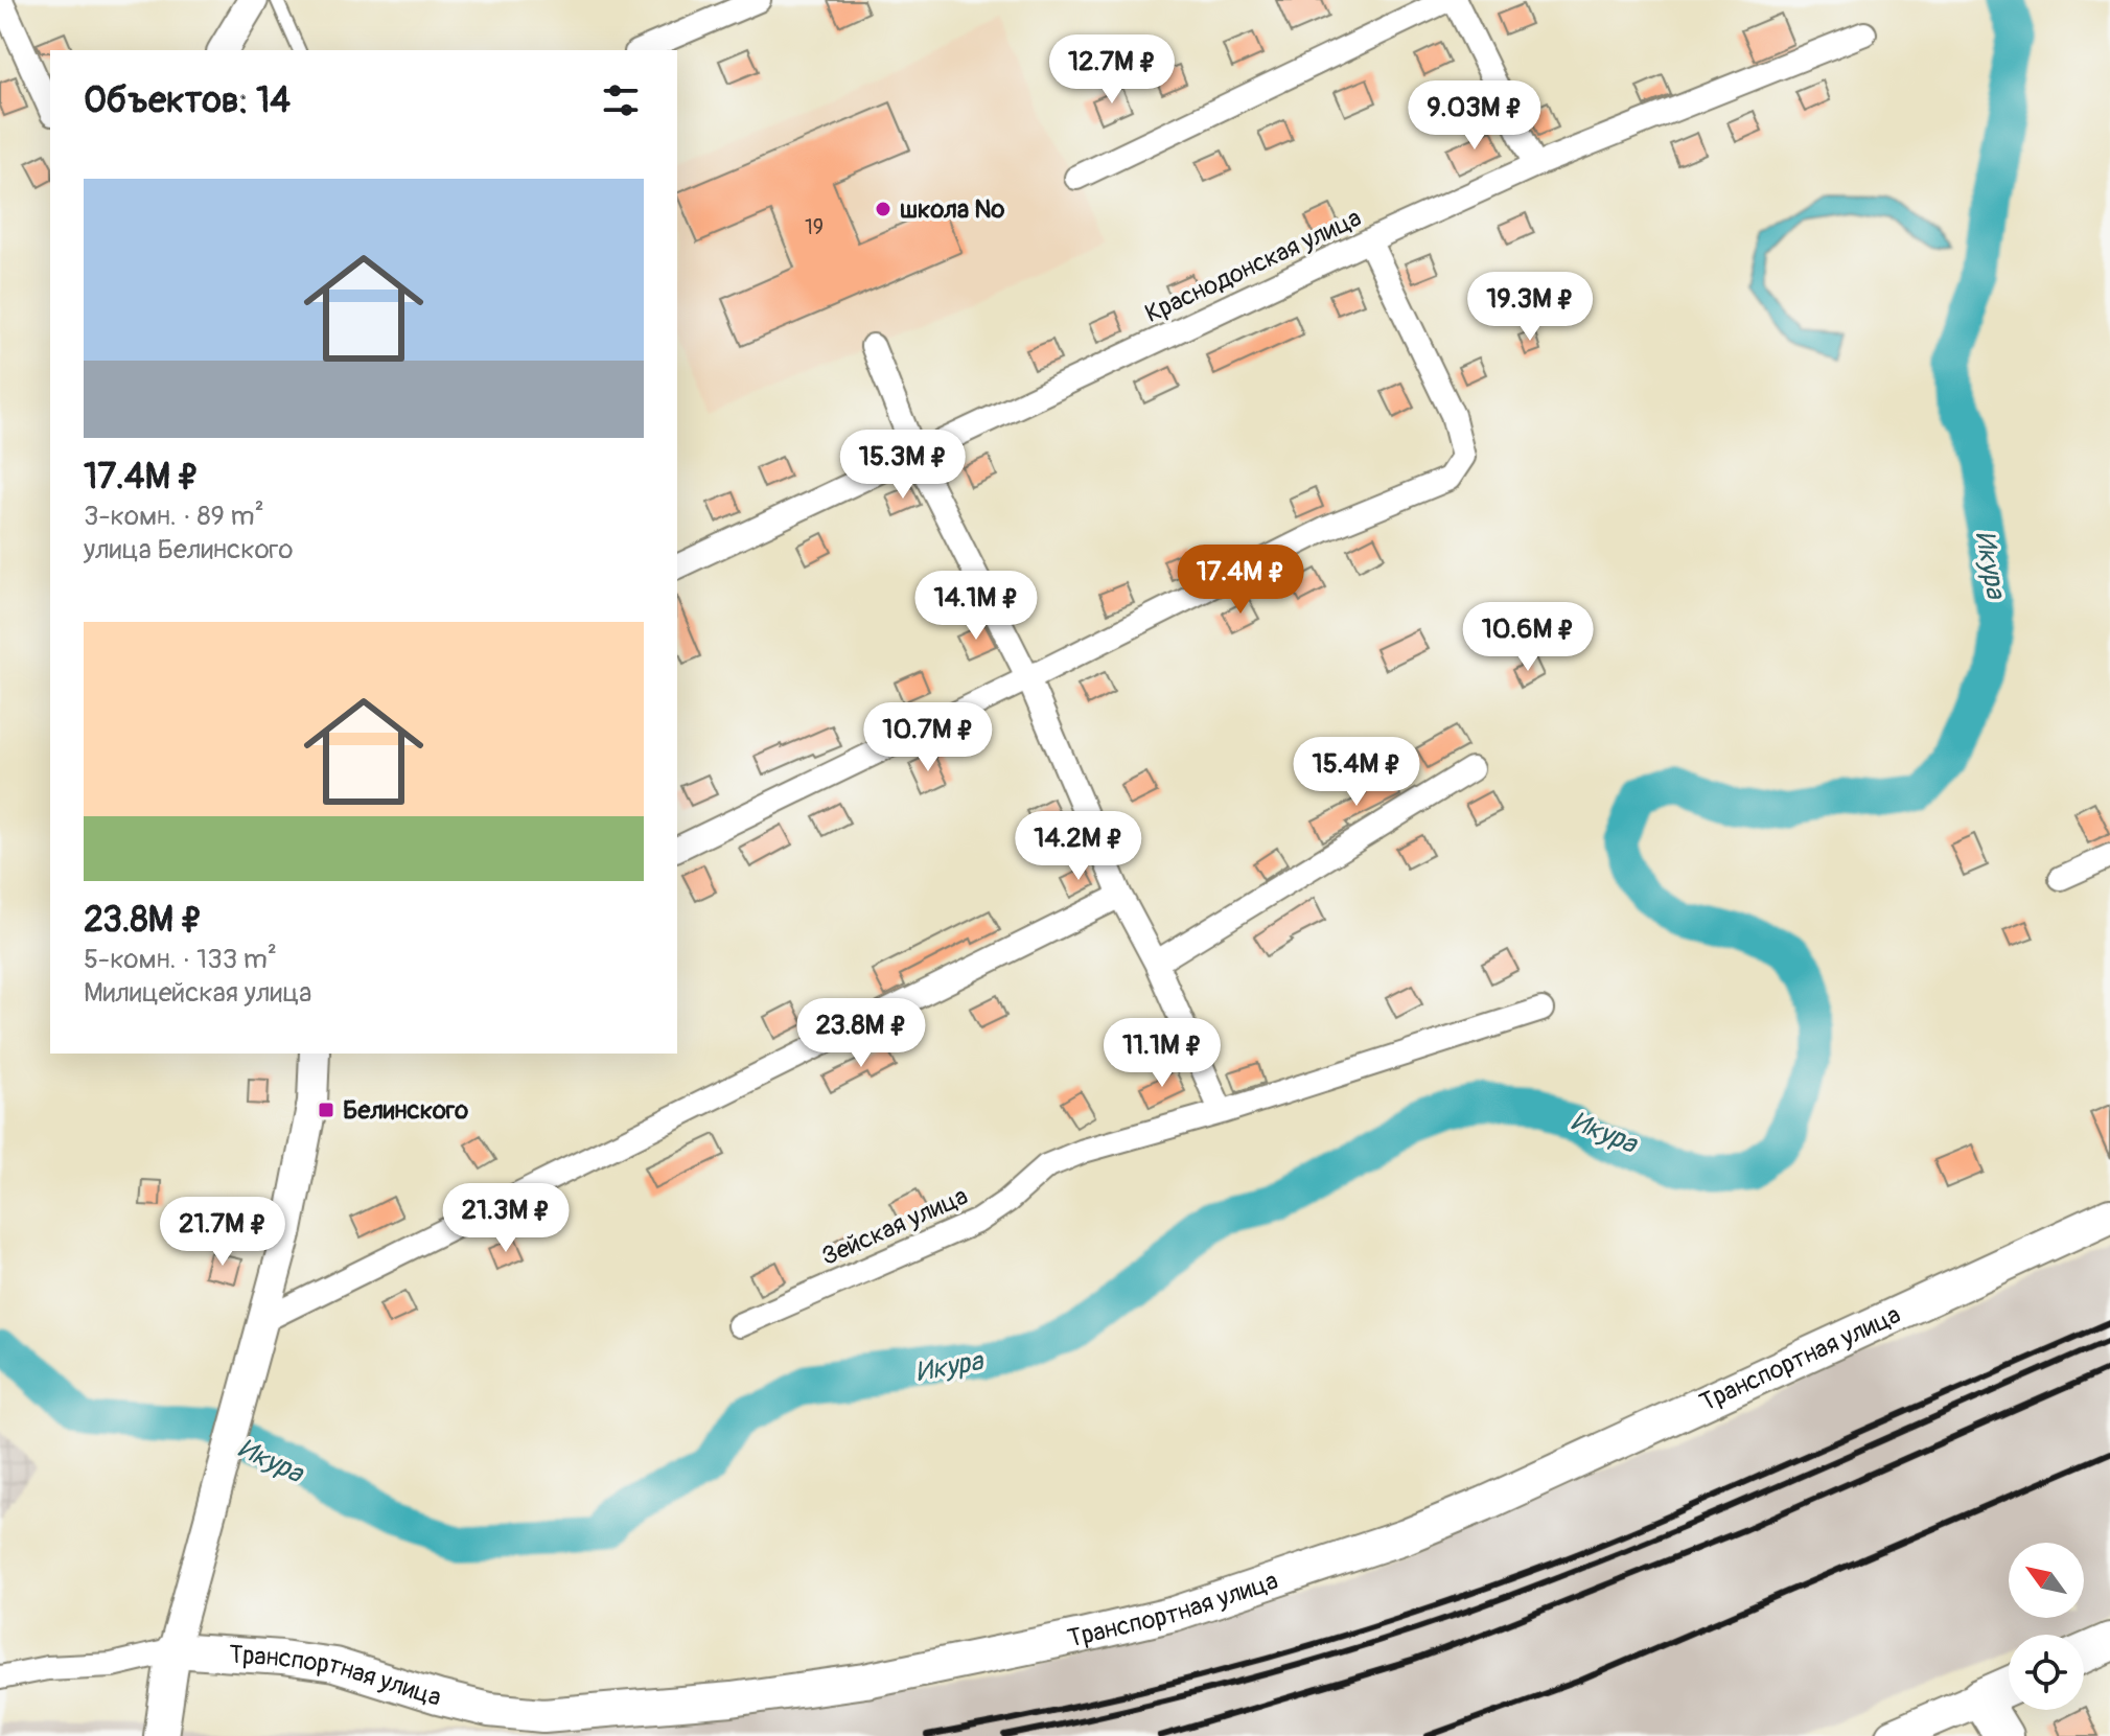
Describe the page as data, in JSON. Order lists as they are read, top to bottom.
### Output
{
  "streets": {
    "main road": ["Транспортная улица"],
    "street": ["Краснодонская улица", "Зейская улица"]
  },
  "water": ["Икура"],
  "places": {
    "other": ["школа №"],
    "transit": ["Белинского"]
  },
  "house_numbers": ["19"],
  "north": "top left",
  "page": {
    "price": [
      "12.7M ₽",
      "9.03M ₽",
      "19.3M ₽",
      "15.3M ₽",
      "17.4M ₽",
      "14.1M ₽",
      "10.6M ₽",
      "10.7M ₽",
      "15.4M ₽",
      "14.2M ₽",
      "23.8M ₽",
      "11.1M ₽",
      "21.3M ₽",
      "21.7M ₽"
    ],
    "heading": "Объектов: 14",
    "list": [
      {
        "name": "17.4M ₽",
        "note": "3-комн. · 89 m² · улица Белинского"
      },
      {
        "name": "23.8M ₽",
        "note": "5-комн. · 133 m² · Милицейская улица"
      }
    ]
  }
}
